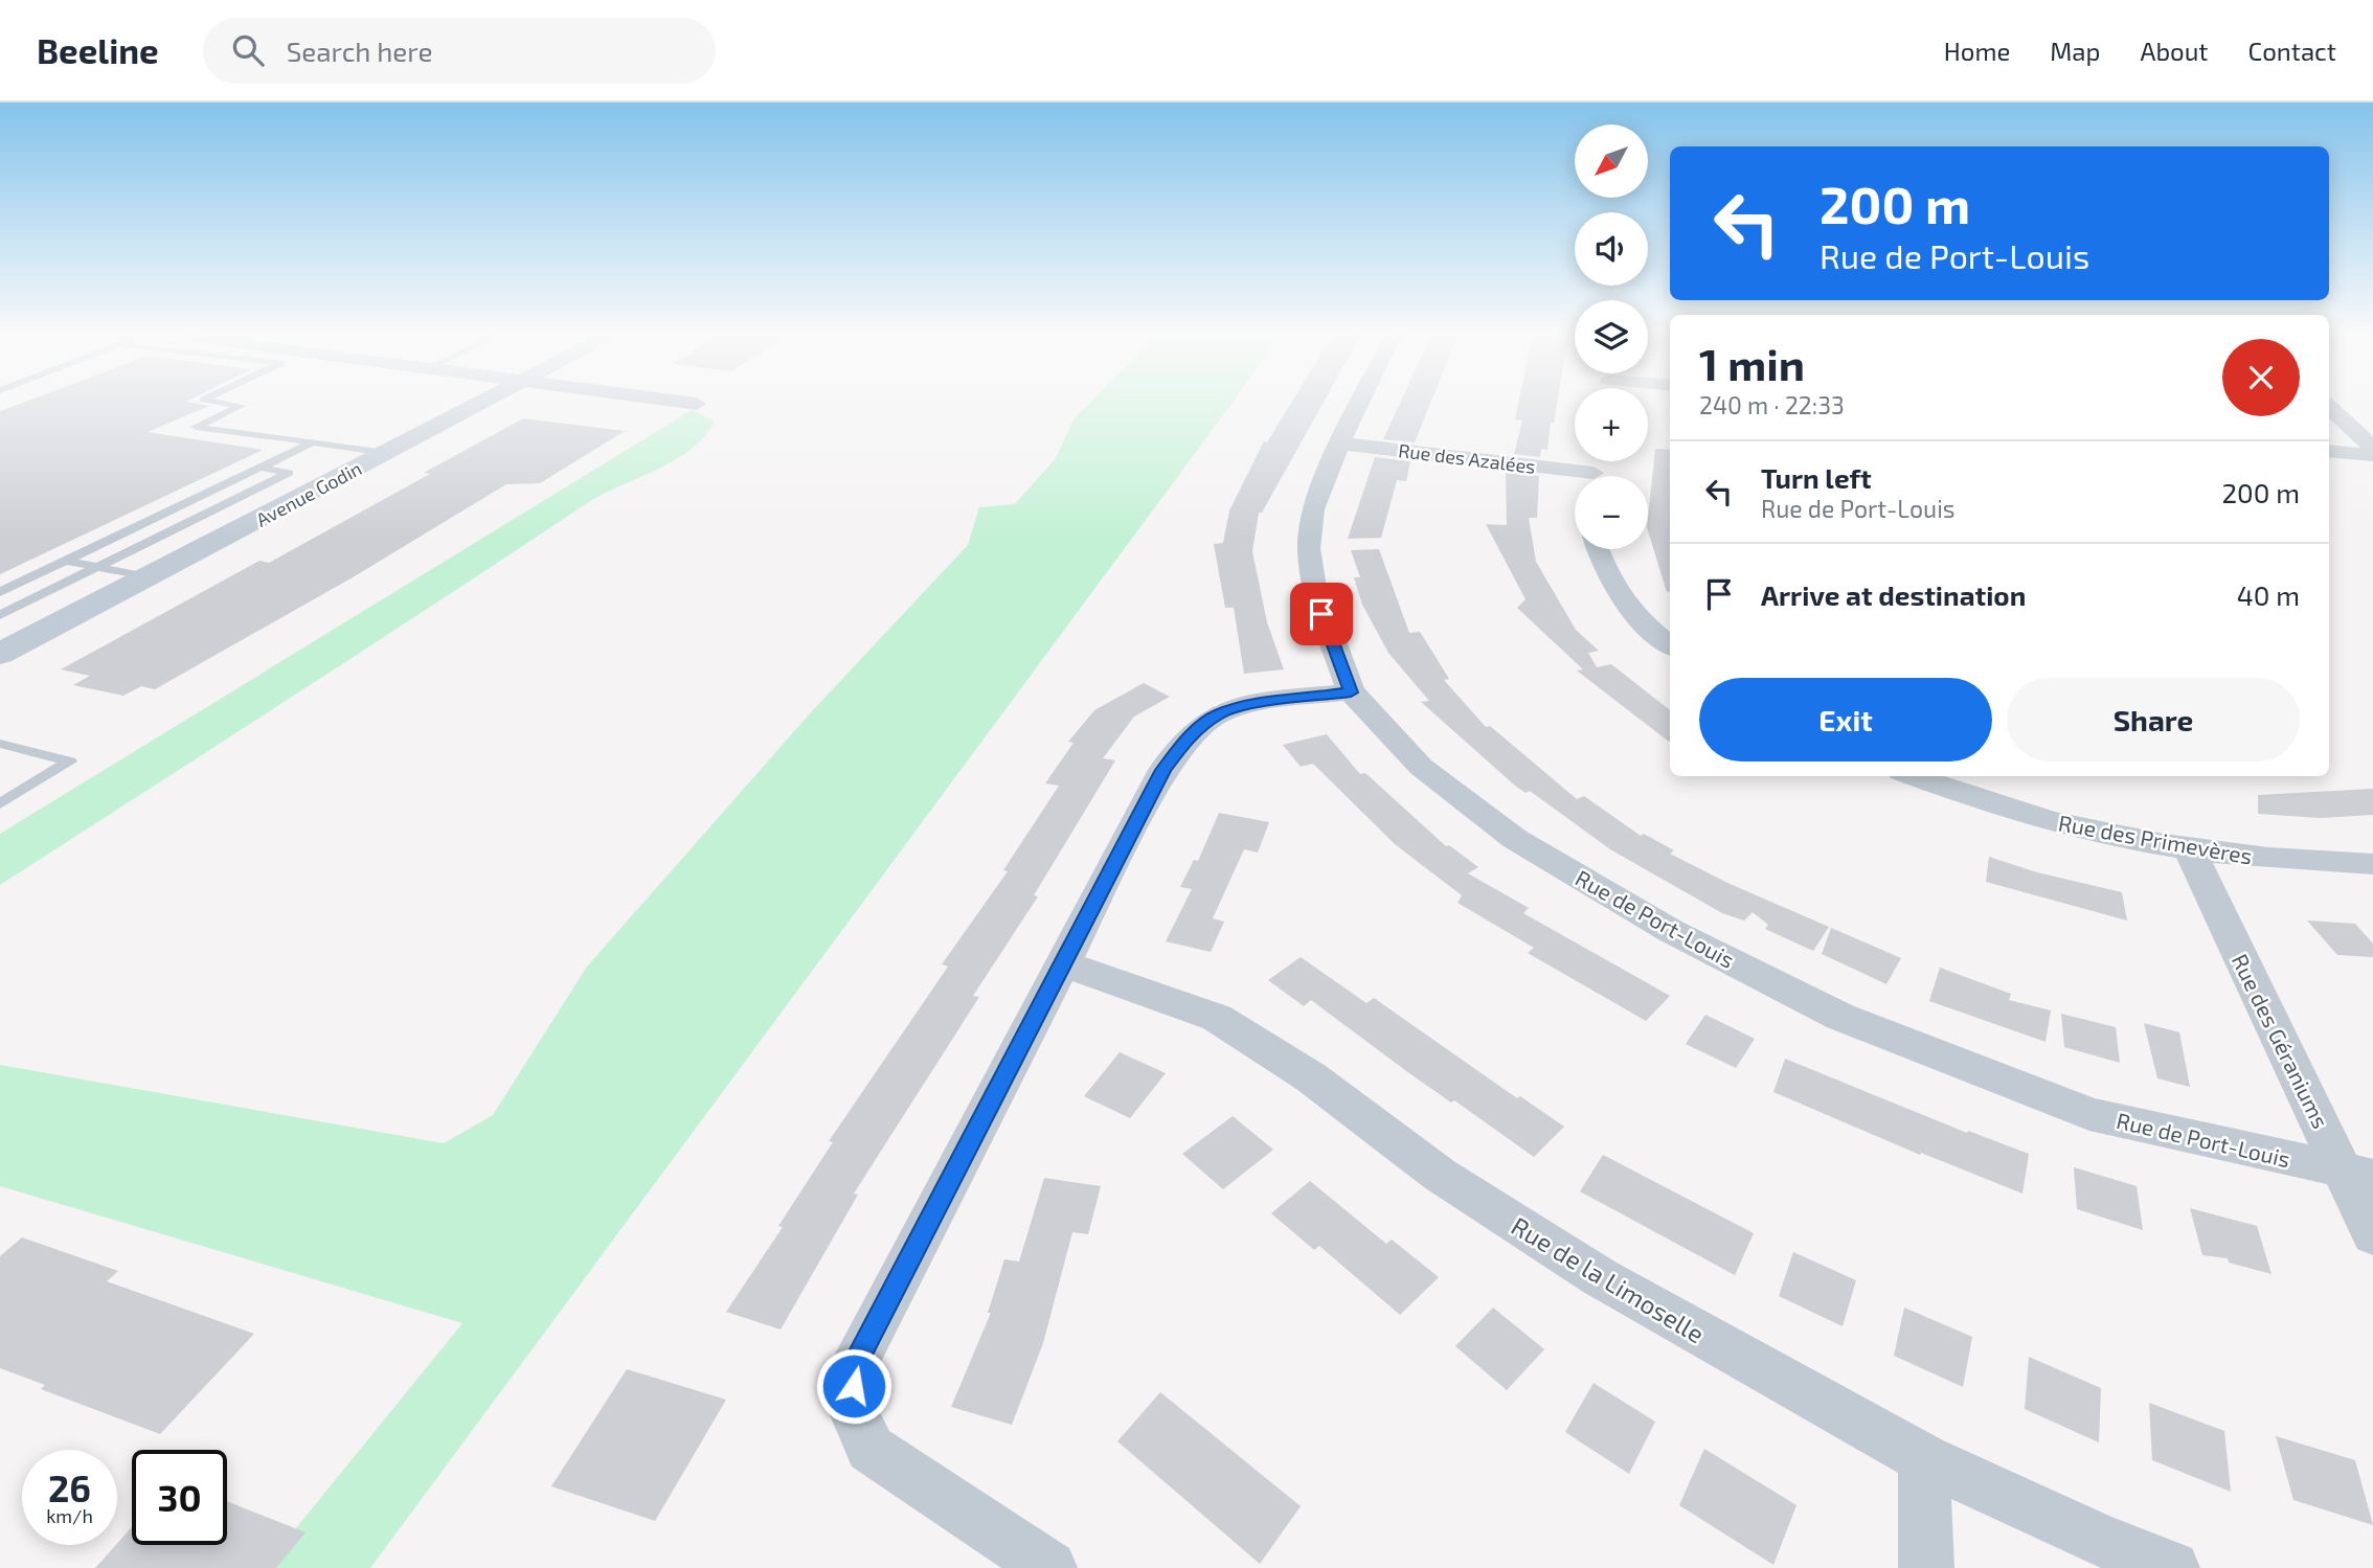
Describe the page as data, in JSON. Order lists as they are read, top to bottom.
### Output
{
  "streets": {
    "street": [
      "Rue des Azalées",
      "Avenue Godin",
      "Rue des Primevères",
      "Rue de Port-Louis",
      "Rue des Géraniums",
      "Rue de la Limoselle"
    ]
  },
  "crossings": [
    ["Rue des Azalées", "Rue de Port-Louis"],
    ["Rue des Primevères", "Rue des Géraniums"],
    ["Rue de Port-Louis", "Rue des Géraniums"]
  ],
  "north": "bottom left",
  "page": {
    "header": "Beeline",
    "search": "Search here",
    "nav": [
      "Home",
      "Map",
      "About",
      "Contact"
    ],
    "map_buttons": ["+", "−"],
    "turn": ["200 m", "Rue de Port-Louis"],
    "heading": ["1 min", "240 m · 22:33"],
    "list": [
      {
        "name": "Turn left",
        "note": "Rue de Port-Louis",
        "value": "200 m"
      },
      {
        "name": "Arrive at destination",
        "value": "40 m"
      }
    ],
    "buttons": ["Exit", "Share"],
    "speed": "26 km/h",
    "limit": "30"
  }
}
